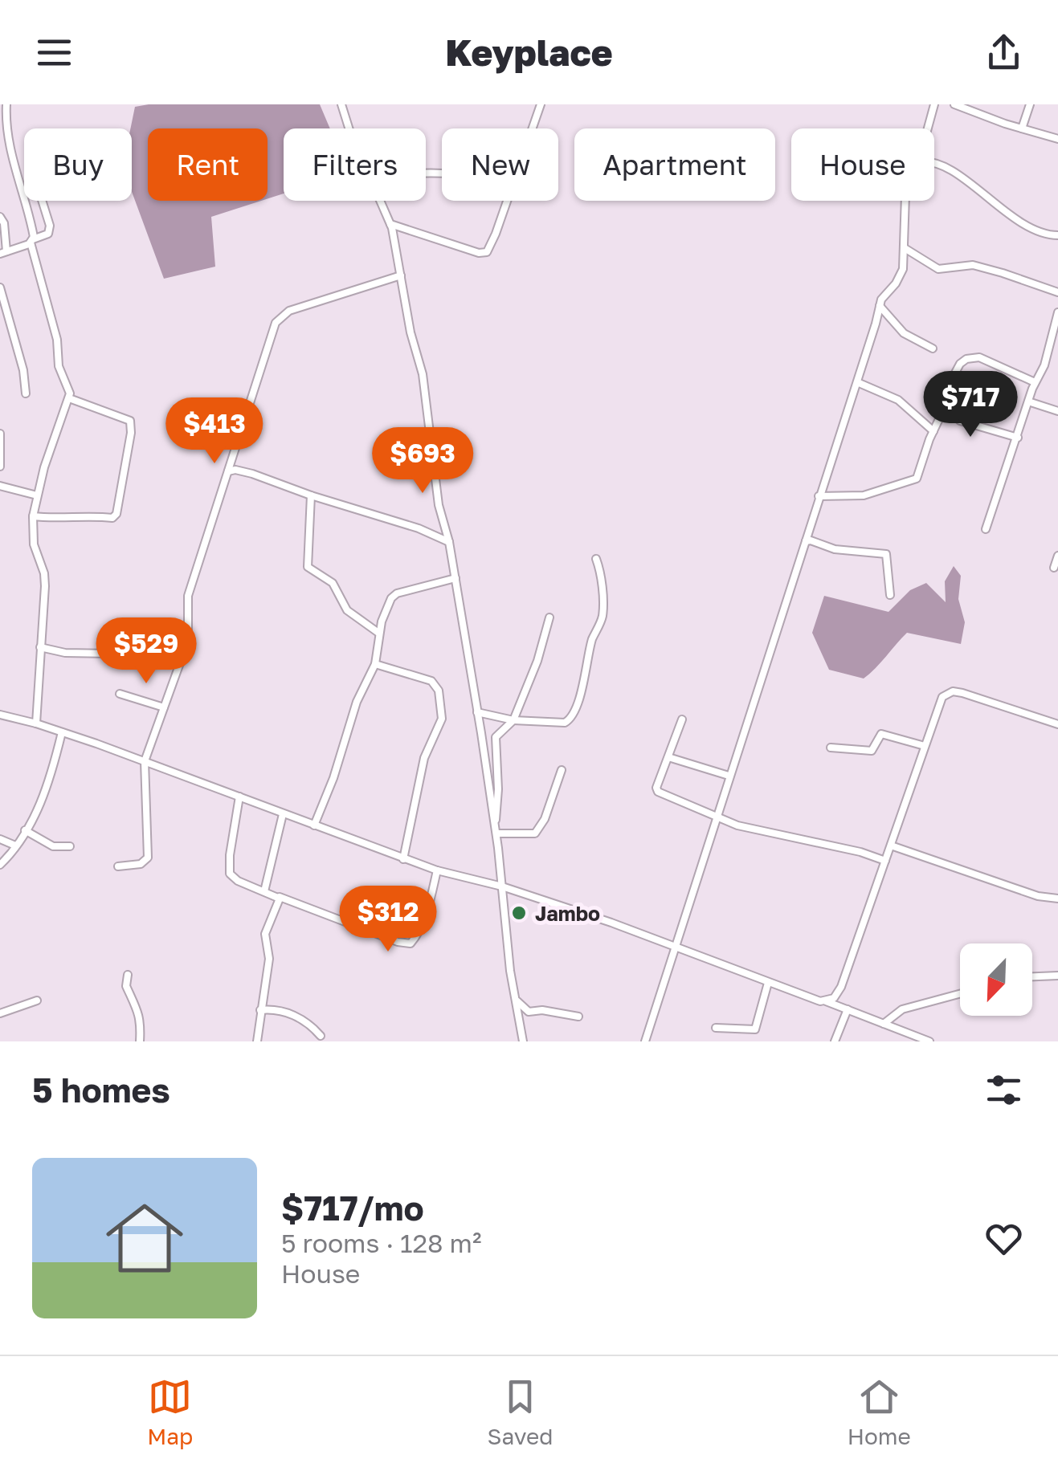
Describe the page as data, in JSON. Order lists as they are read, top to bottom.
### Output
{
  "places": ["Jambo"],
  "north": "bottom left",
  "page": {
    "header": "Keyplace",
    "chip": [
      "Buy",
      "Rent",
      "Filters",
      "New",
      "Apartment",
      "House"
    ],
    "price": [
      "$717",
      "$413",
      "$693",
      "$529",
      "$312"
    ],
    "heading": "5 homes",
    "list": [
      {
        "name": "$717/mo",
        "note": "5 rooms · 128 m² · House"
      }
    ],
    "tabs": ["Map", "Saved", "Home"]
  }
}
